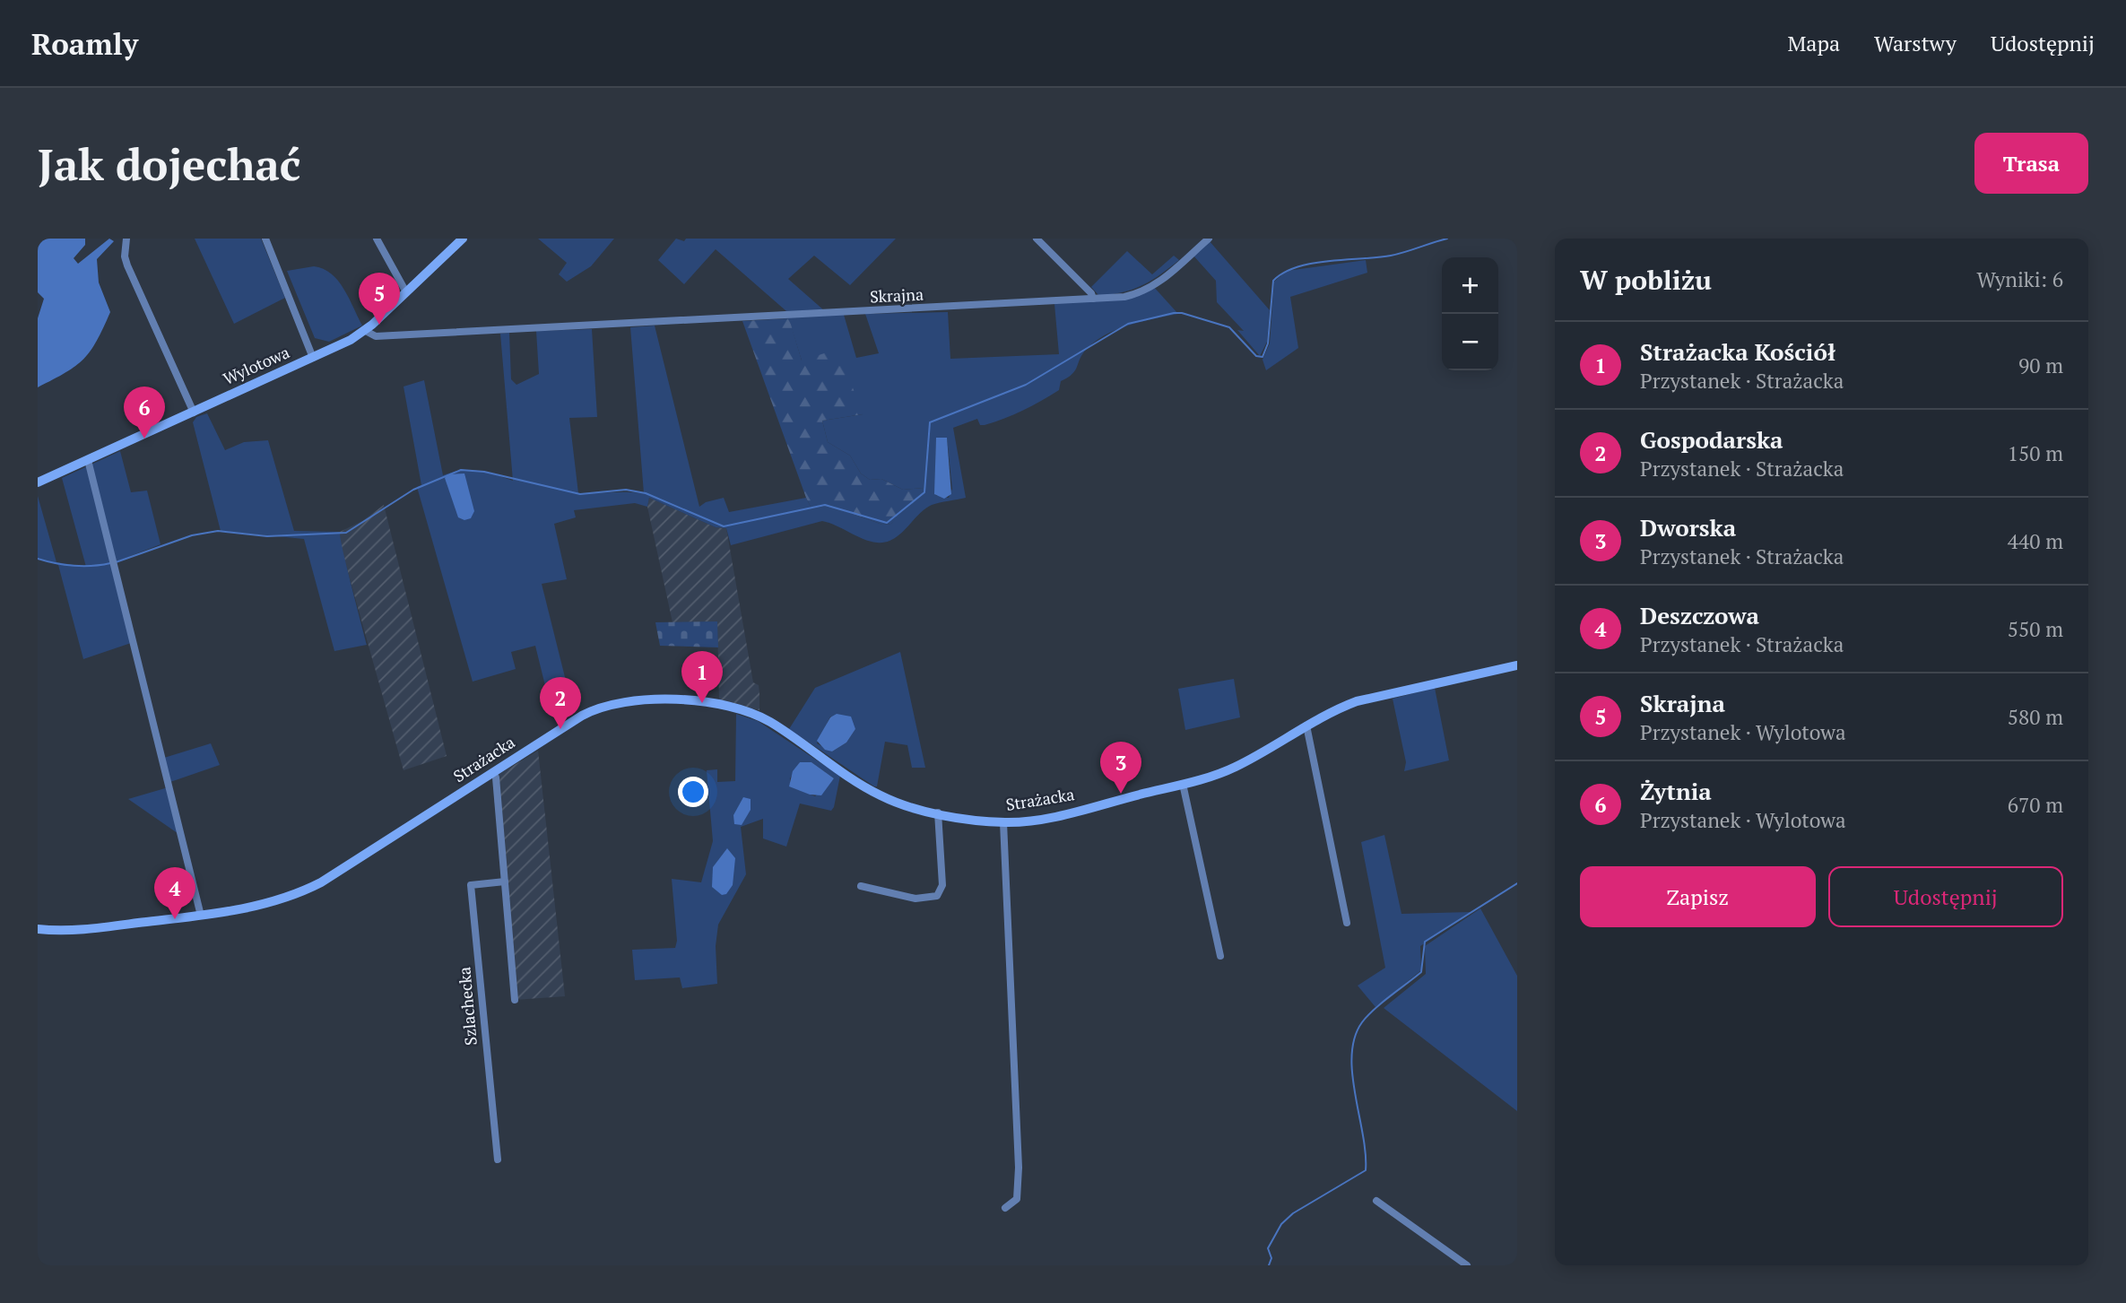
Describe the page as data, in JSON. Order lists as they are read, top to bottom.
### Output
{
  "streets": {
    "street": [
      "Skrajna",
      "Wylotowa",
      "Strażacka",
      "Szlachecka"
    ]
  },
  "crossings": [
    ["Skrajna", "Wylotowa"]
  ],
  "page": {
    "header": "Roamly",
    "nav": ["Mapa", "Warstwy", "Udostępnij"],
    "buttons": [
      "Trasa",
      ["Zapisz", "Udostępnij"]
    ],
    "title": "Jak dojechać",
    "heading": ["W pobliżu", "Wyniki: 6"],
    "map_buttons": ["+", "−"],
    "pins": [
      "5",
      "6",
      "1",
      "2",
      "3",
      "4"
    ],
    "list": [
      {
        "mark": "1",
        "name": "Strażacka Kościół",
        "note": "Przystanek · Strażacka",
        "value": "90 m"
      },
      {
        "mark": "2",
        "name": "Gospodarska",
        "note": "Przystanek · Strażacka",
        "value": "150 m"
      },
      {
        "mark": "3",
        "name": "Dworska",
        "note": "Przystanek · Strażacka",
        "value": "440 m"
      },
      {
        "mark": "4",
        "name": "Deszczowa",
        "note": "Przystanek · Strażacka",
        "value": "550 m"
      },
      {
        "mark": "5",
        "name": "Skrajna",
        "note": "Przystanek · Wylotowa",
        "value": "580 m"
      },
      {
        "mark": "6",
        "name": "Żytnia",
        "note": "Przystanek · Wylotowa",
        "value": "670 m"
      }
    ]
  }
}
